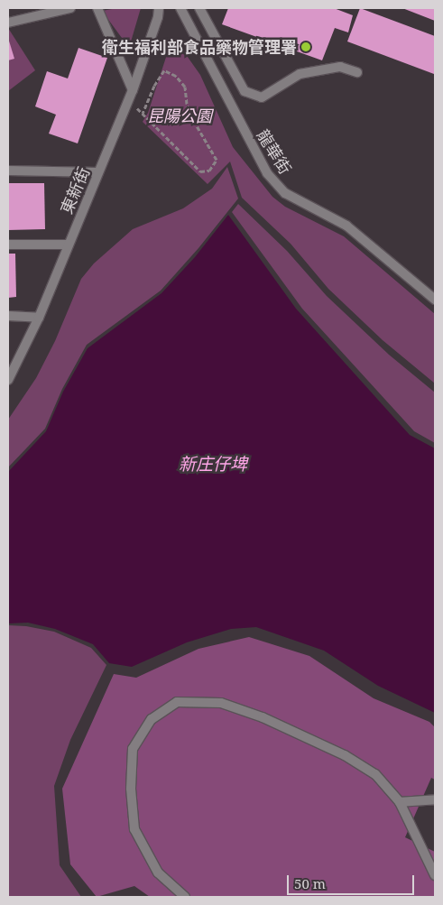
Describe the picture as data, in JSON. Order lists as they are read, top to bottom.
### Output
{
  "streets": {
    "street": ["龍華街", "東新街"]
  },
  "water": ["新庄仔埤"],
  "parks": ["昆陽公園"],
  "places": ["衛生福利部食品藥物管理署"],
  "scale_bar": "50 m"
}
